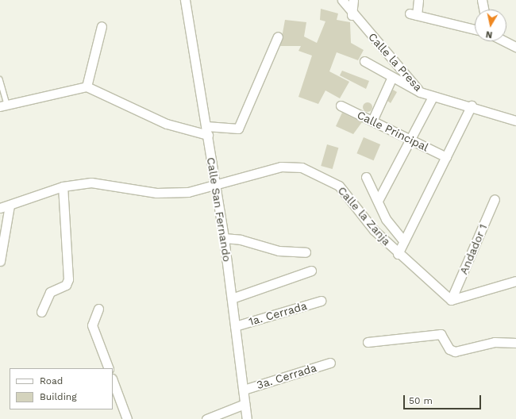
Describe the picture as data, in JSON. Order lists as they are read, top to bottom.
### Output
{
  "streets": {
    "street": [
      "Calle la Presa",
      "Calle Principal",
      "Calle San Fernando",
      "Calle la Zanja",
      "Andador 1",
      "1a. Cerrada",
      "3a. Cerrada"
    ]
  },
  "crossings": [
    ["Calle San Fernando", "Calle la Zanja"],
    ["Calle San Fernando", "1a. Cerrada"],
    ["Calle San Fernando", "3a. Cerrada"],
    ["Calle la Zanja", "Andador 1"]
  ],
  "legend": ["Road", "Building"],
  "scale_bar": "50 m",
  "north": "bottom"
}
